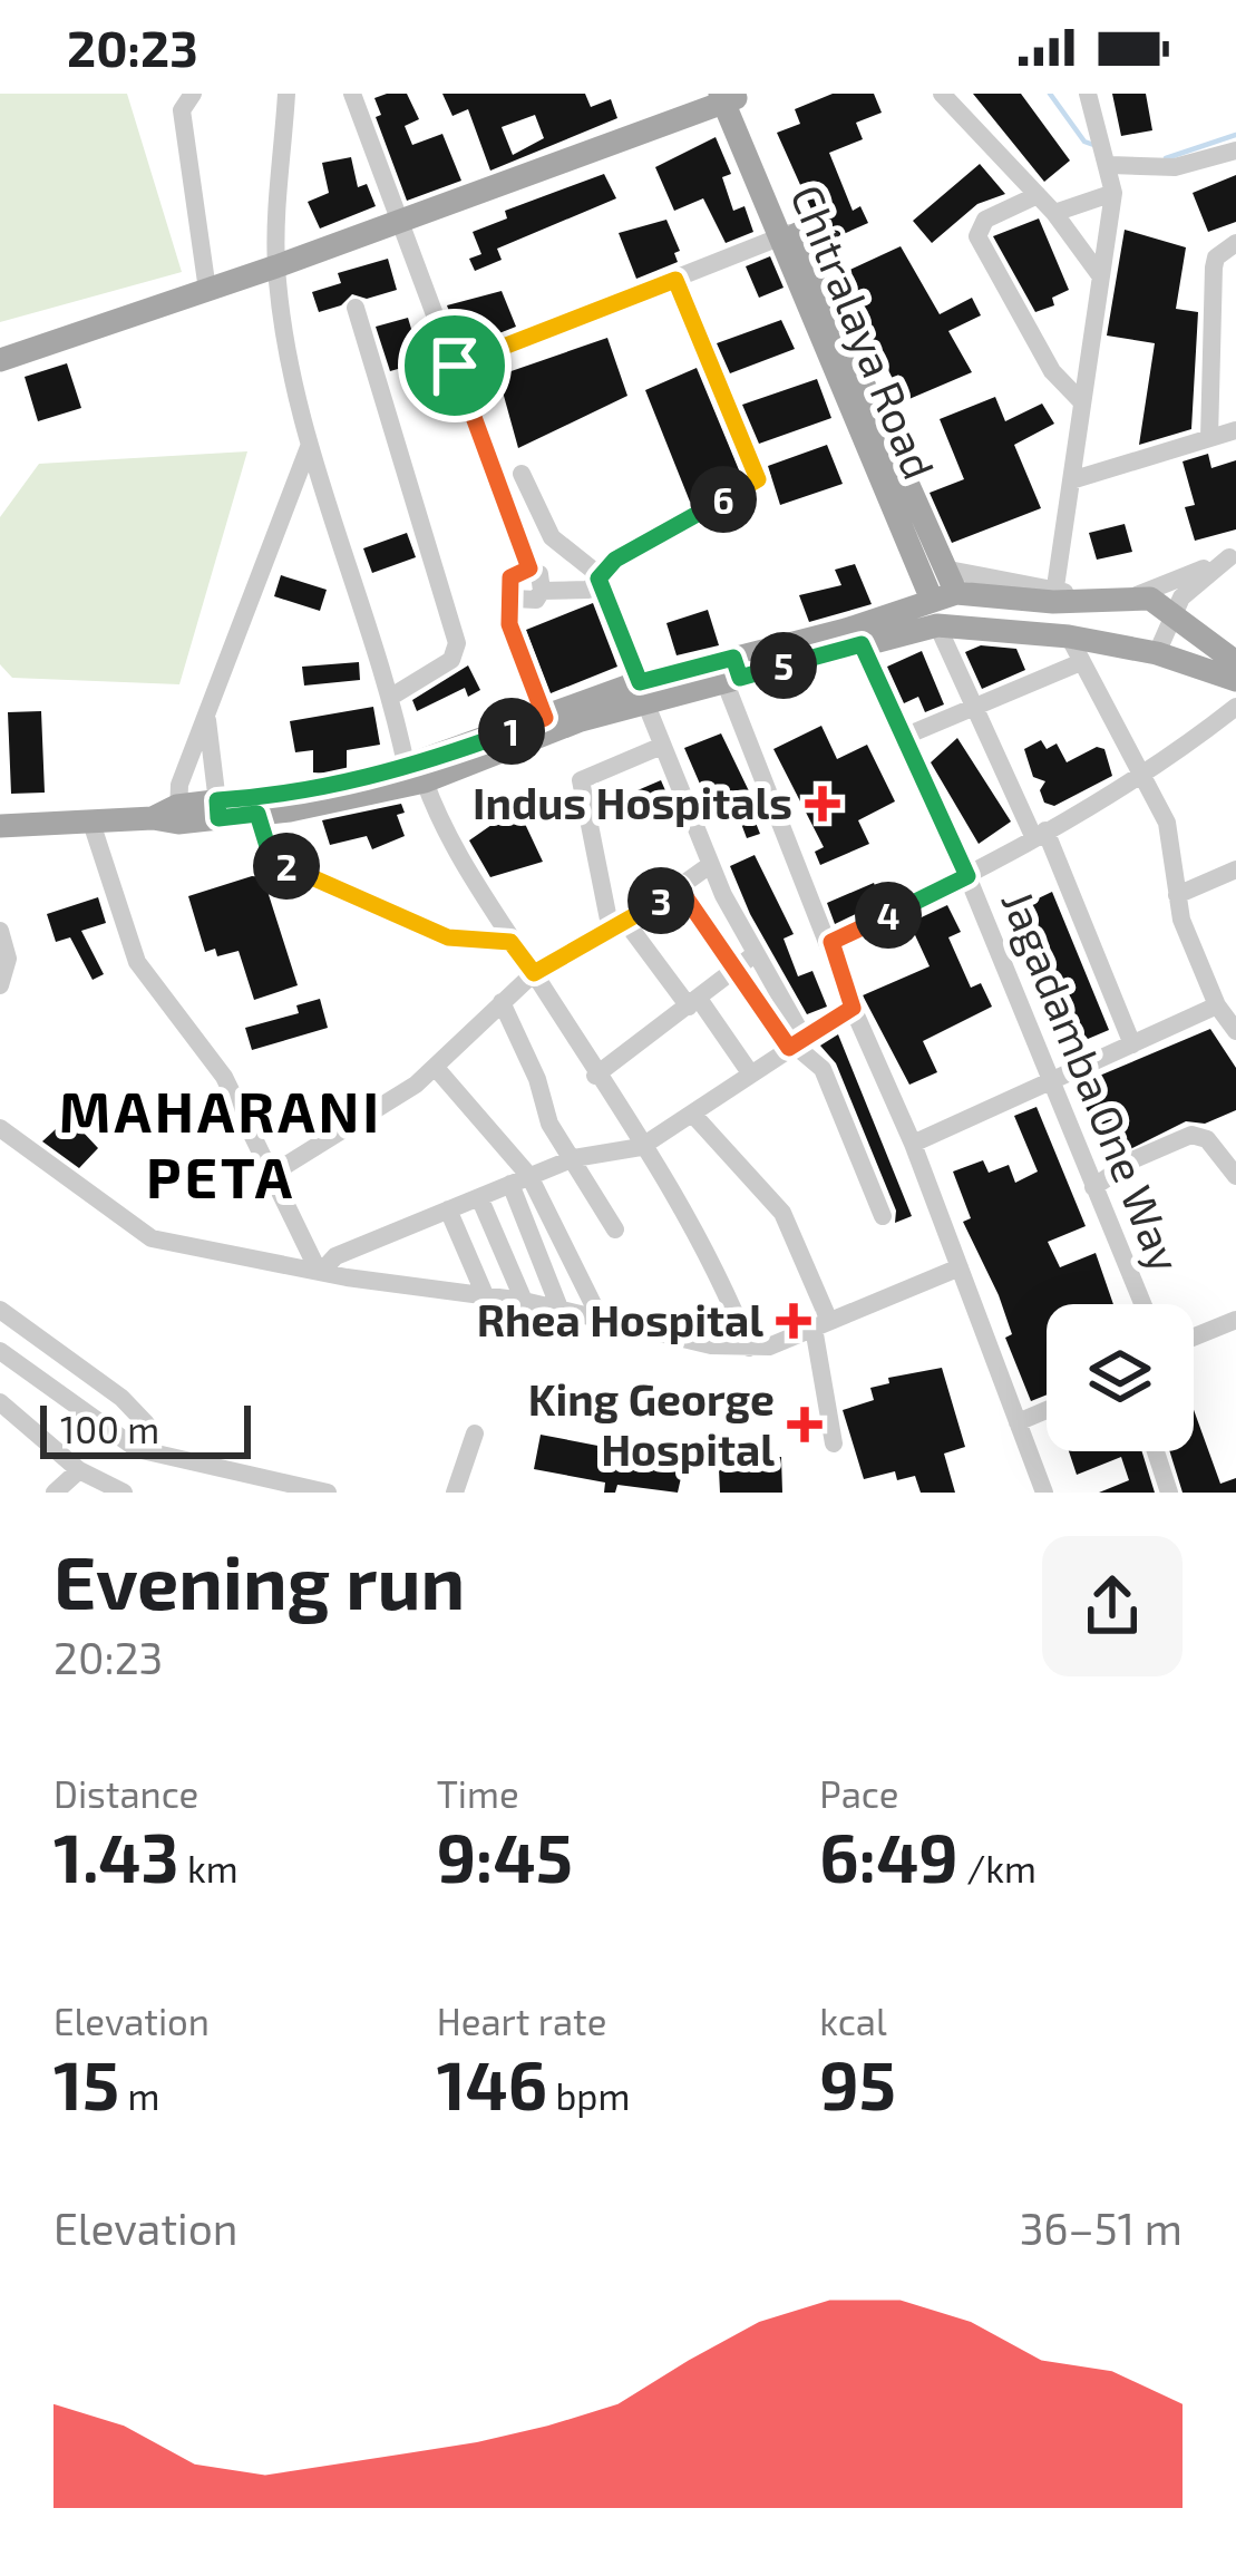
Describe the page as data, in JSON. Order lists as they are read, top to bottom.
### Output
{
  "streets": {
    "main road": ["Chitralaya Road"],
    "street": ["Jagadamba One Way"]
  },
  "districts": ["MAHARANI PETA"],
  "places": {
    "health": ["Indus Hospitals", "Rhea Hospital", "King George Hospital"]
  },
  "scale_bar": "100 m",
  "page": {
    "status": "20:23",
    "pins": [
      "6",
      "5",
      "1",
      "2",
      "3",
      "4"
    ],
    "scale": "100 m",
    "heading": ["Evening run", "20:23"],
    "stats": [
      ["Distance", "1.43 km"],
      ["Time", "9:45"],
      ["Pace", "6:49 /km"],
      ["Elevation", "15 m"],
      ["Heart rate", "146 bpm"],
      ["kcal", "95"]
    ],
    "chart": ["Elevation", "36–51 m"]
  }
}
